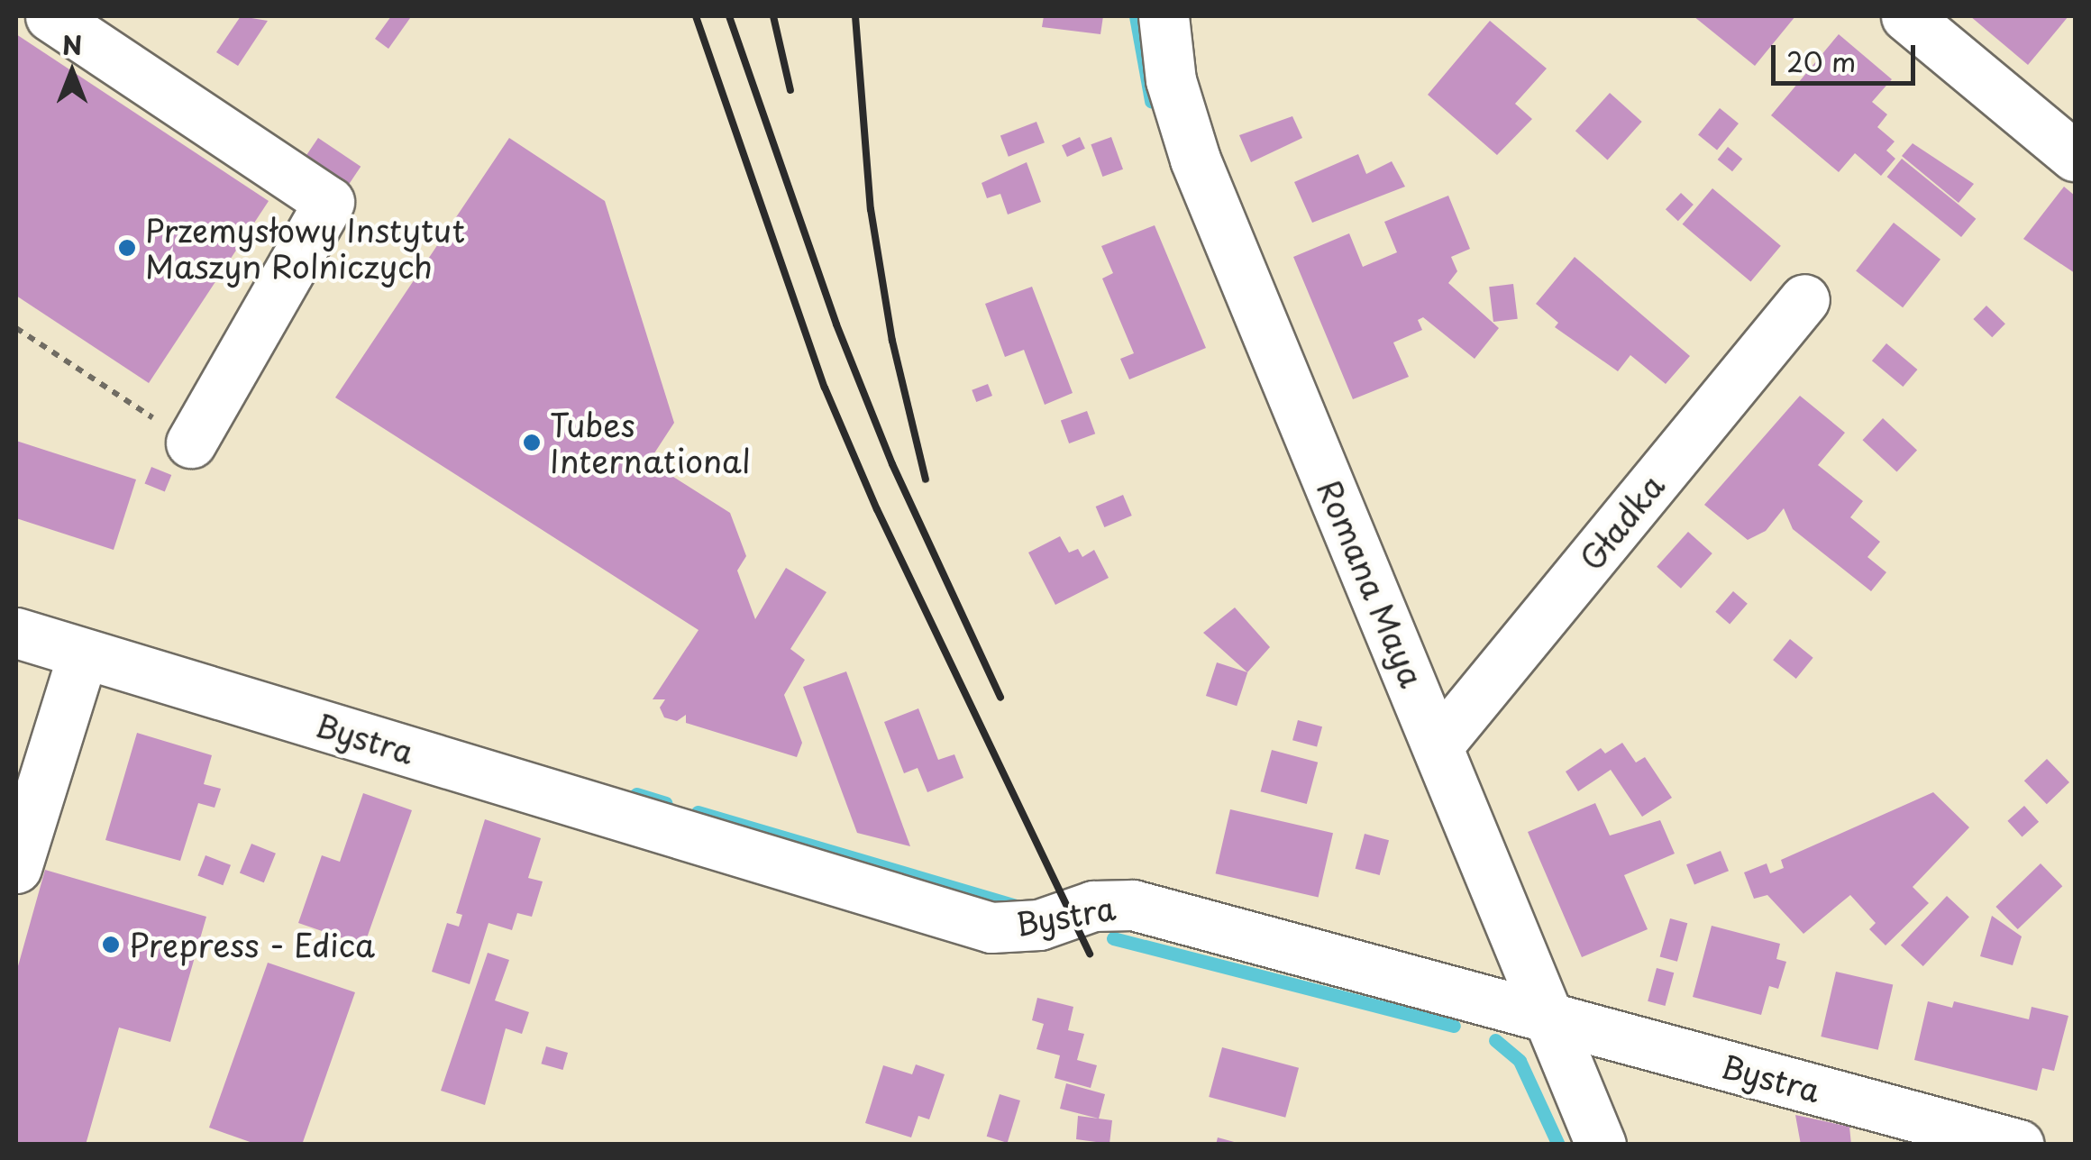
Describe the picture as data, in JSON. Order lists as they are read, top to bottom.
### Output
{
  "streets": {
    "street": ["Gładka", "Romana Maya", "Bystra"]
  },
  "crossings": [
    ["Gładka", "Romana Maya"],
    ["Romana Maya", "Bystra"]
  ],
  "places": ["Przemysłowy Instytut Maszyn Rolniczych", "Tubes International", "Prepress - Edica"],
  "scale_bar": "20 m",
  "north": "top"
}
